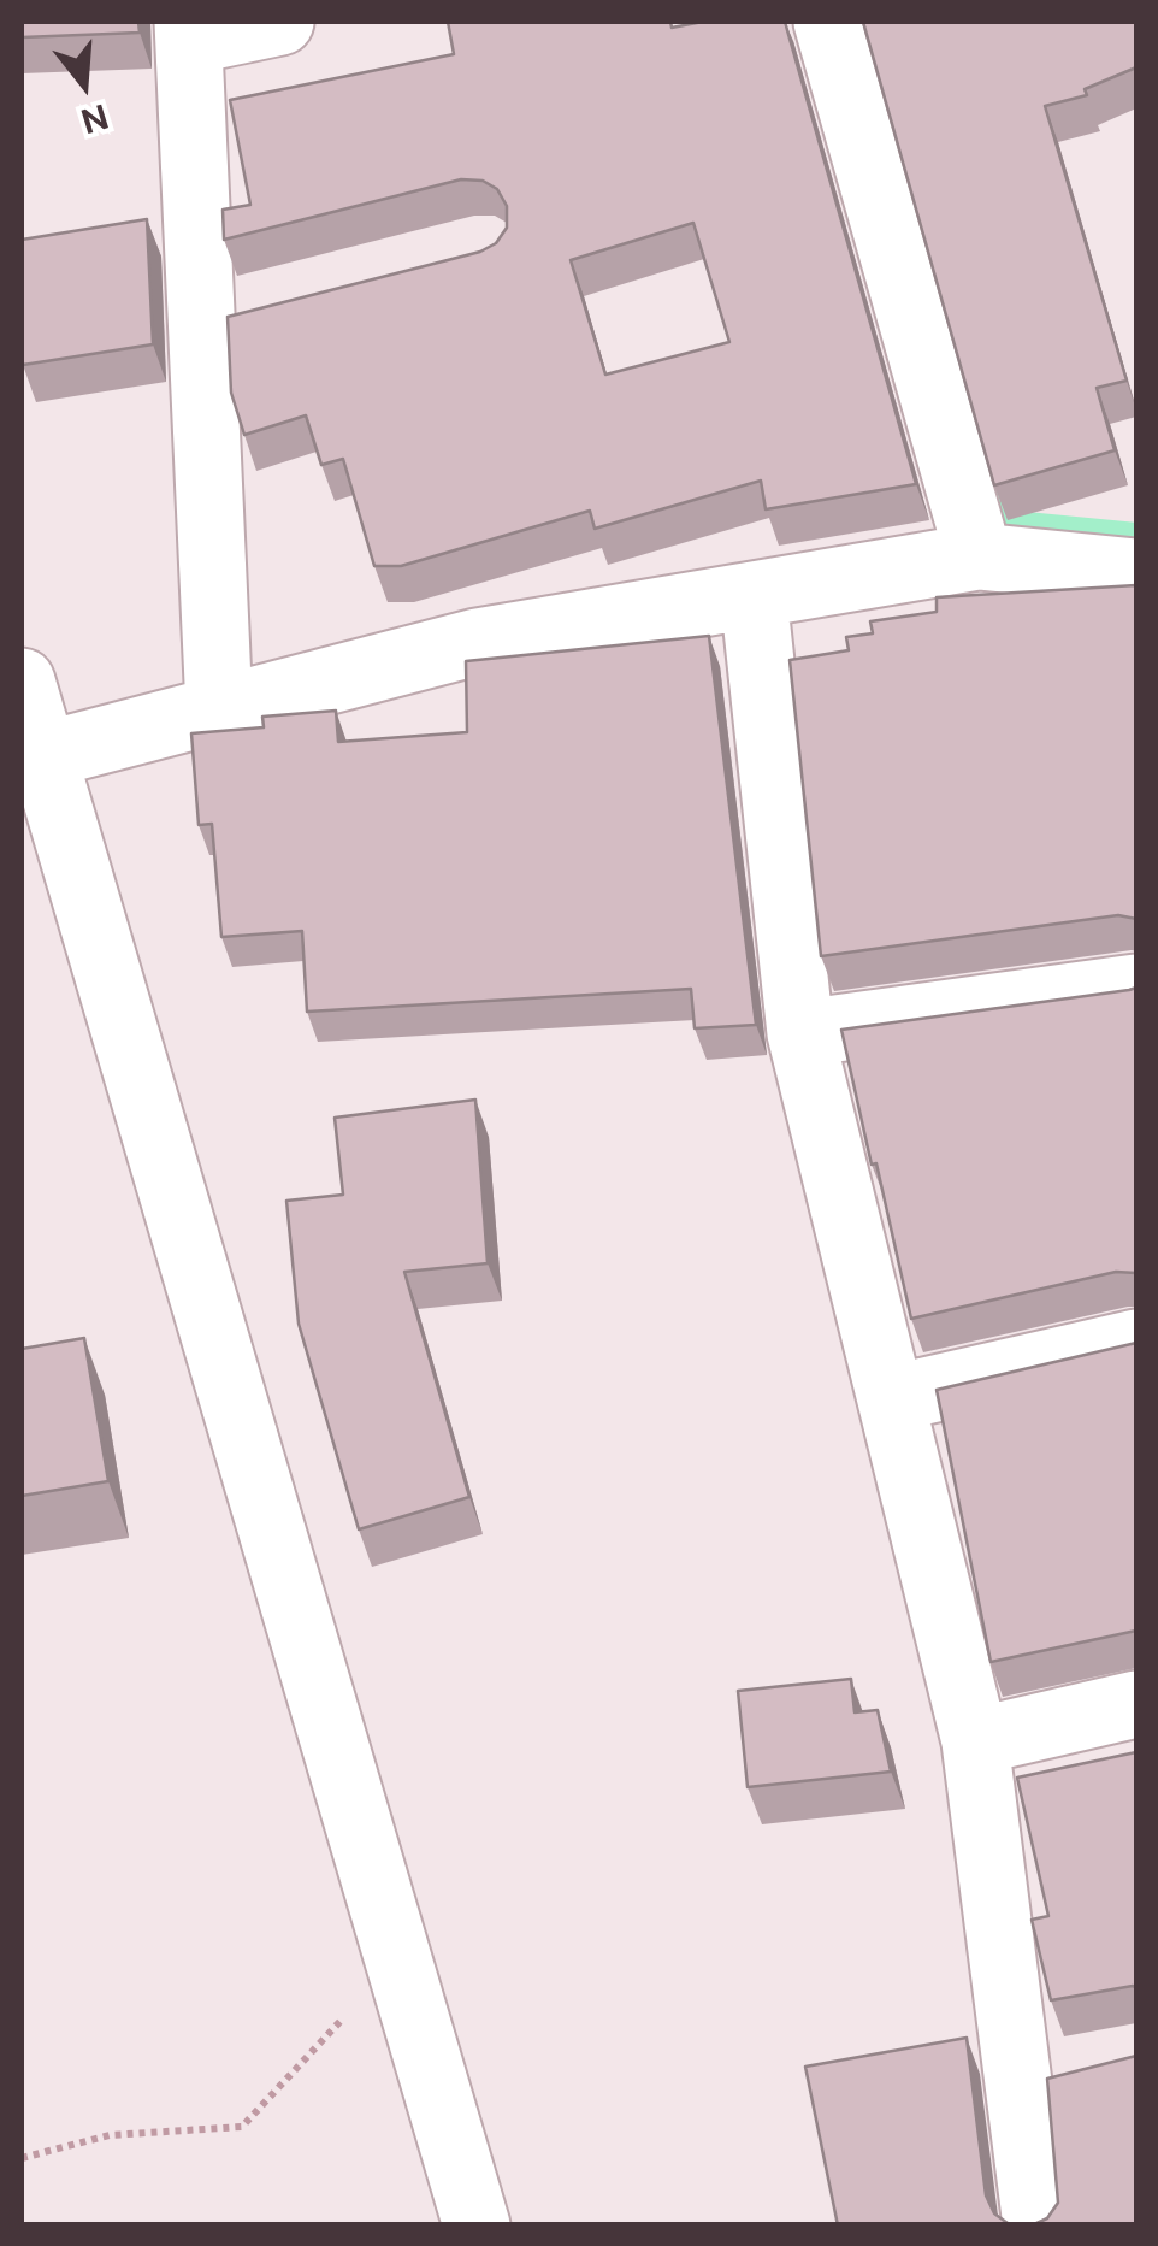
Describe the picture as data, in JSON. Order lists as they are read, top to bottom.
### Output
{
  "north": "bottom"
}
